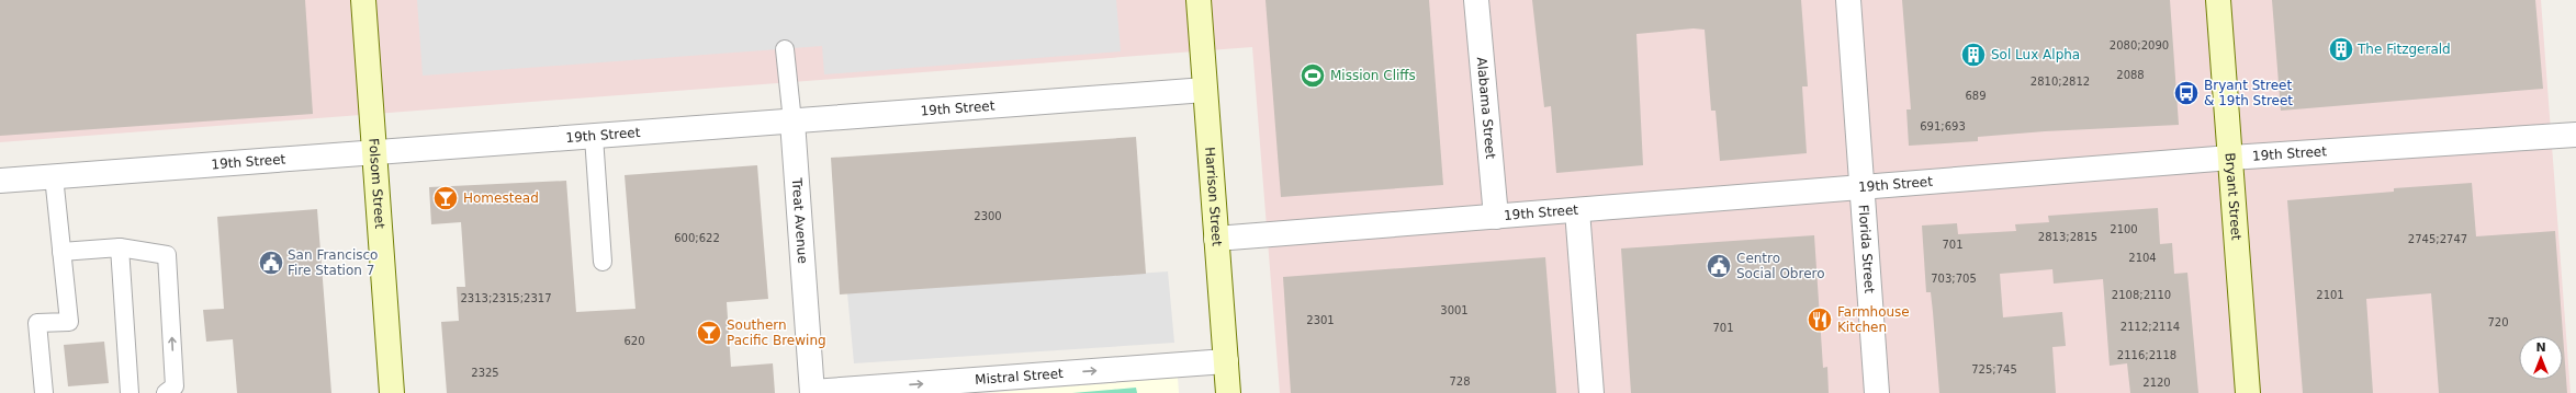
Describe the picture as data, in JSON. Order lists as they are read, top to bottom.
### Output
{
  "streets": {
    "street": [
      "19th Street",
      "Alabama Street",
      "Folsom Street",
      "Bryant Street",
      "Harrison Street",
      "Treat Avenue",
      "Florida Street",
      "Mistral Street"
    ]
  },
  "crossings": [
    ["19th Street", "Alabama Street"],
    ["19th Street", "Folsom Street"],
    ["19th Street", "Bryant Street"],
    ["19th Street", "Harrison Street"],
    ["19th Street", "Treat Avenue"],
    ["19th Street", "Florida Street"],
    ["Harrison Street", "Mistral Street"],
    ["Treat Avenue", "Mistral Street"]
  ],
  "one_way": ["Mistral Street"],
  "places": {
    "building": ["The Fitzgerald", "Sol Lux Alpha"],
    "sports": ["Mission Cliffs"],
    "bus stop": ["Bryant Street & 19th Street"],
    "bar": ["Homestead", "Southern Pacific Brewing"],
    "public building": ["San Francisco Fire Station 7", "Centro Social Obrero"],
    "restaurant": ["Farmhouse Kitchen"]
  },
  "house_numbers": [
    "2080;2090",
    "2088",
    "2810;2812",
    "689",
    "691;693",
    "2300",
    "2100",
    "2813;2815",
    "600;622",
    "2745;2747",
    "701",
    "2104",
    "703;705",
    "2108;2110",
    "2101",
    "2313;2315;2317",
    "3001",
    "2301",
    "720",
    "2112;2114",
    "701",
    "620",
    "2116;2118",
    "725;745",
    "2325",
    "728",
    "2120"
  ],
  "north": "top"
}
